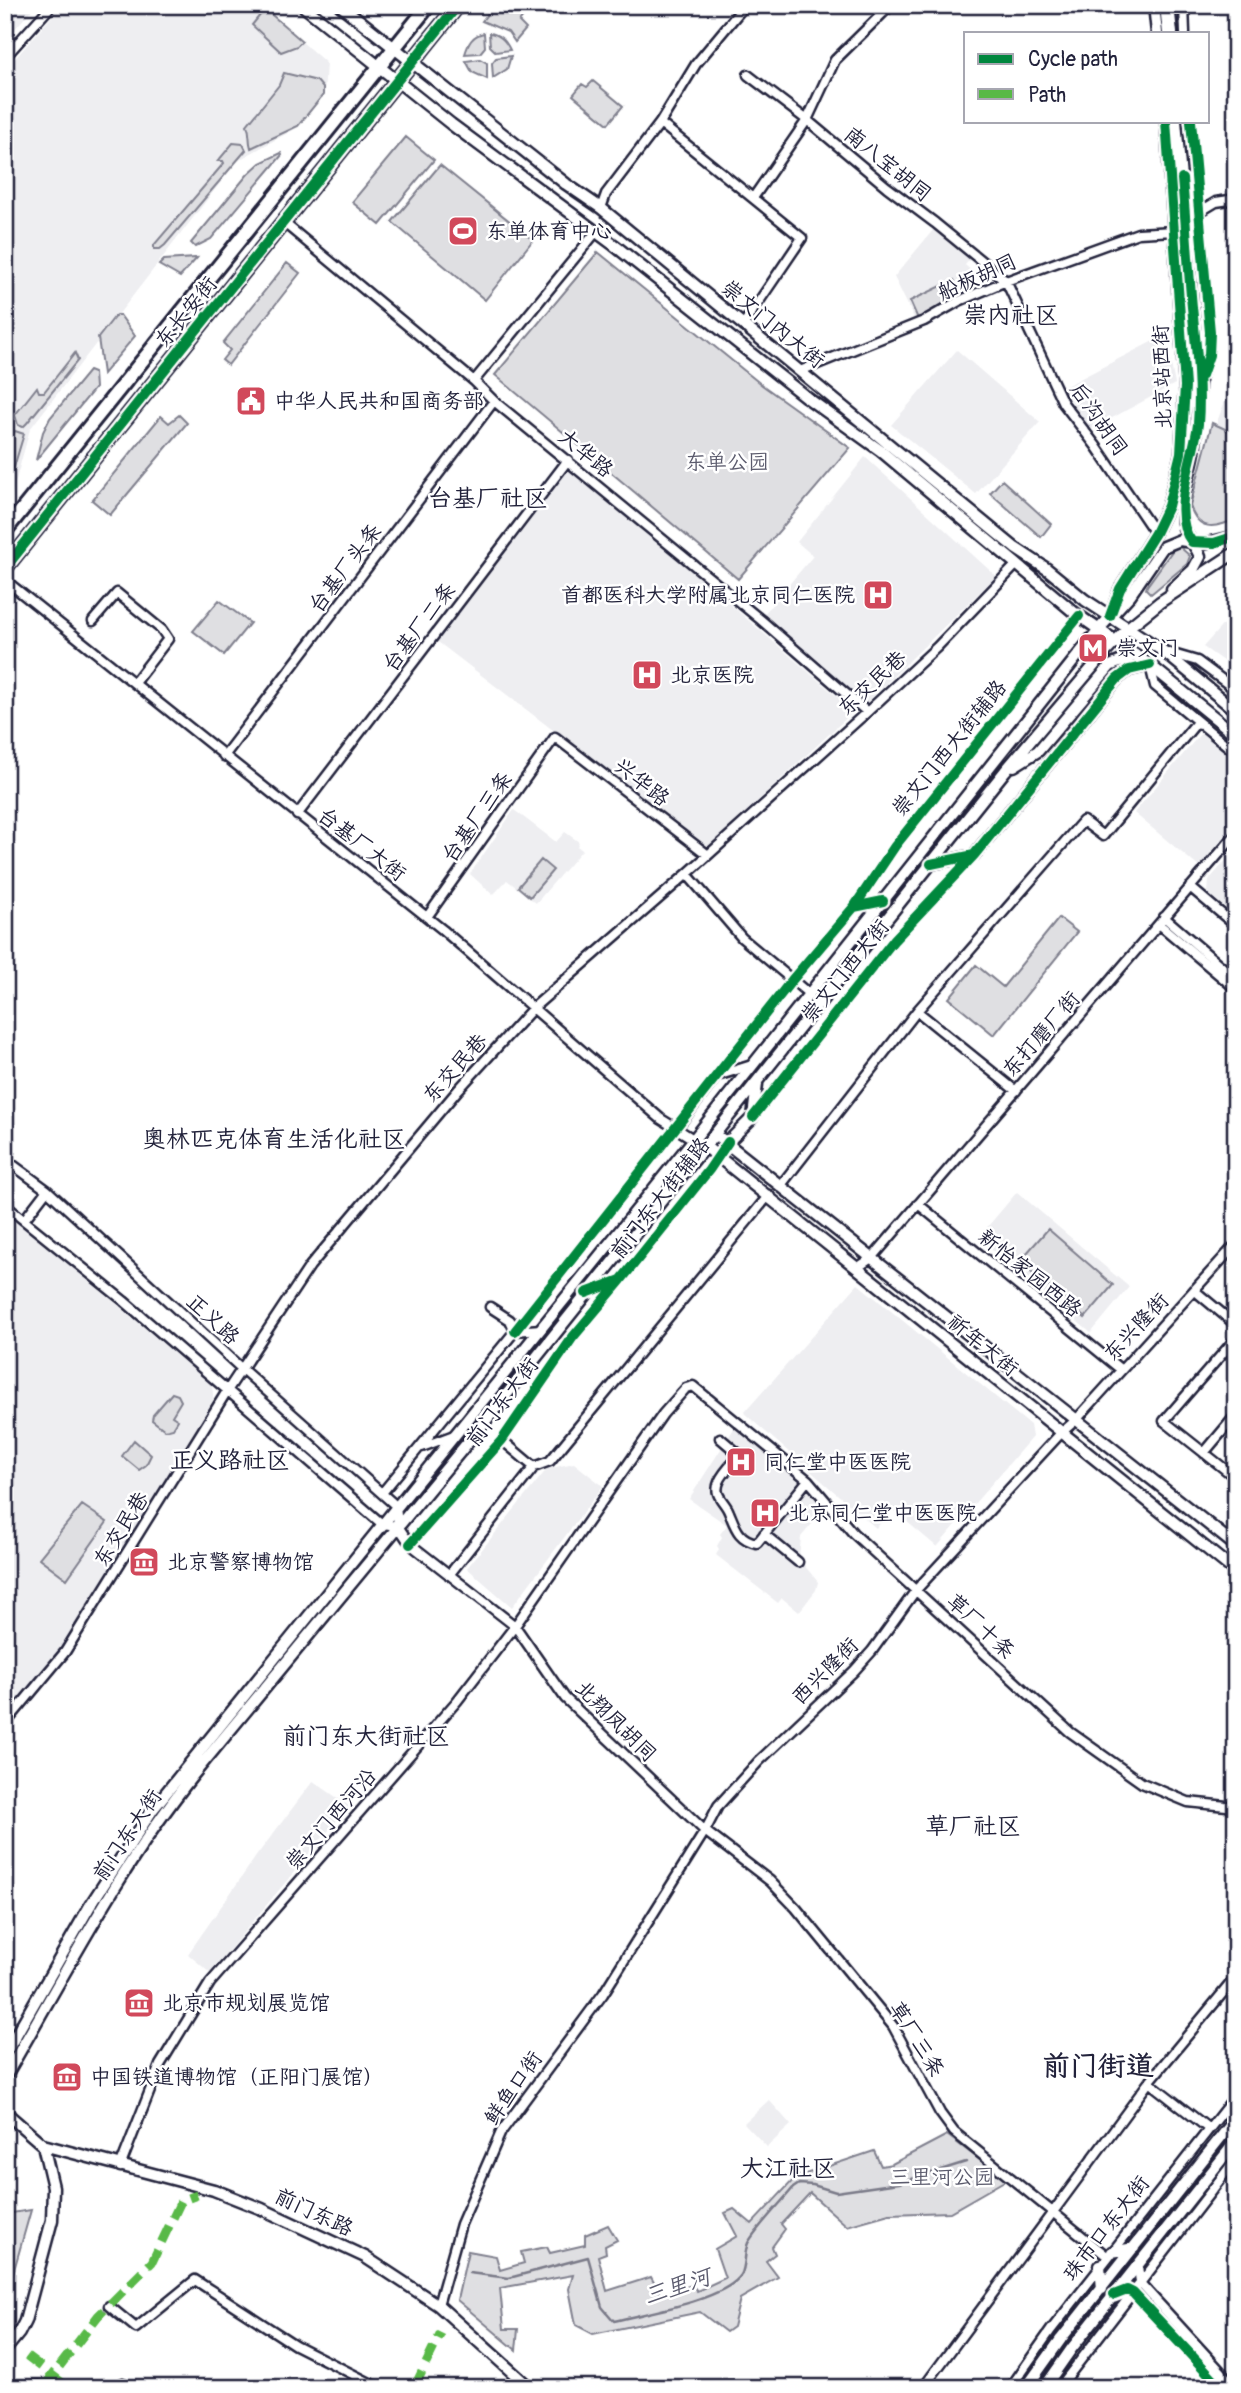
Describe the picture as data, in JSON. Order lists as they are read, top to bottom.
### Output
{
  "streets": {
    "highway": ["东长安街"],
    "main road": [
      "崇文门内大街",
      "北京站西街",
      "崇文门西大街",
      "祈年大街",
      "前门东大街",
      "前门东路",
      "珠市口东大街"
    ],
    "street": [
      "南八宝胡同",
      "船板胡同",
      "后沟胡同",
      "大华路",
      "台基厂头条",
      "台基厂二条",
      "东交民巷",
      "兴华路",
      "台基厂三条",
      "台基厂大街",
      "东打磨厂街",
      "前门东大街辅路",
      "新怡家园西路",
      "正义路",
      "东兴隆街",
      "草厂十条",
      "西兴隆街",
      "北翔凤胡同",
      "崇文门西河沿",
      "草厂三条",
      "鲜鱼口街"
    ],
    "cycle path": ["崇文门西大街辅路"]
  },
  "crossings": [
    ["南八宝胡同", "船板胡同"],
    ["南八宝胡同", "后沟胡同"],
    ["船板胡同", "崇文门内大街"],
    ["船板胡同", "北京站西街"],
    ["船板胡同", "后沟胡同"],
    ["东长安街", "崇文门内大街"],
    ["东长安街", "大华路"],
    ["崇文门内大街", "北京站西街"],
    ["崇文门内大街", "东交民巷"],
    ["崇文门内大街", "崇文门西大街"],
    ["北京站西街", "后沟胡同"],
    ["北京站西街", "崇文门西大街"],
    ["大华路", "台基厂头条"],
    ["大华路", "台基厂二条"],
    ["大华路", "东交民巷"],
    ["台基厂头条", "台基厂大街"],
    ["台基厂二条", "台基厂大街"],
    ["东交民巷", "兴华路"],
    ["东交民巷", "台基厂大街"],
    ["东交民巷", "正义路"],
    ["兴华路", "台基厂三条"],
    ["台基厂三条", "台基厂大街"],
    ["台基厂大街", "崇文门西大街"],
    ["台基厂大街", "祈年大街"],
    ["台基厂大街", "前门东大街"],
    ["崇文门西大街", "祈年大街"],
    ["崇文门西大街", "前门东大街"],
    ["东打磨厂街", "新怡家园西路"],
    ["东打磨厂街", "祈年大街"],
    ["前门东大街辅路", "祈年大街"],
    ["前门东大街辅路", "前门东大街"],
    ["新怡家园西路", "东兴隆街"],
    ["正义路", "前门东大街"],
    ["东兴隆街", "祈年大街"],
    ["东兴隆街", "西兴隆街"],
    ["祈年大街", "前门东大街"],
    ["祈年大街", "西兴隆街"],
    ["前门东大街", "北翔凤胡同"],
    ["草厂十条", "西兴隆街"],
    ["草厂十条", "崇文门西河沿"],
    ["西兴隆街", "北翔凤胡同"],
    ["西兴隆街", "草厂三条"],
    ["西兴隆街", "鲜鱼口街"],
    ["北翔凤胡同", "崇文门西河沿"],
    ["北翔凤胡同", "草厂三条"],
    ["崇文门西河沿", "前门东路"],
    ["草厂三条", "珠市口东大街"],
    ["鲜鱼口街", "前门东路"]
  ],
  "districts": [
    "崇内社区",
    "台基厂社区",
    "奥林匹克体育生活化社区",
    "正义路社区",
    "前门东大街社区",
    "草厂社区",
    "前门街道",
    "大江社区"
  ],
  "water": ["三里河"],
  "parks": ["东单公园", "三里河公园"],
  "places": {
    "sports": ["东单体育中心"],
    "public building": ["中华人民共和国商务部"],
    "hospital": [
      "首都医科大学附属北京同仁医院",
      "北京医院",
      "同仁堂中医医院",
      "北京同仁堂中医医院"
    ],
    "metro station": ["崇文门"],
    "museum": ["北京警察博物馆", "北京市规划展览馆", "中国铁道博物馆（正阳门展馆）"]
  },
  "legend": ["Cycle path", "Path"]
}
